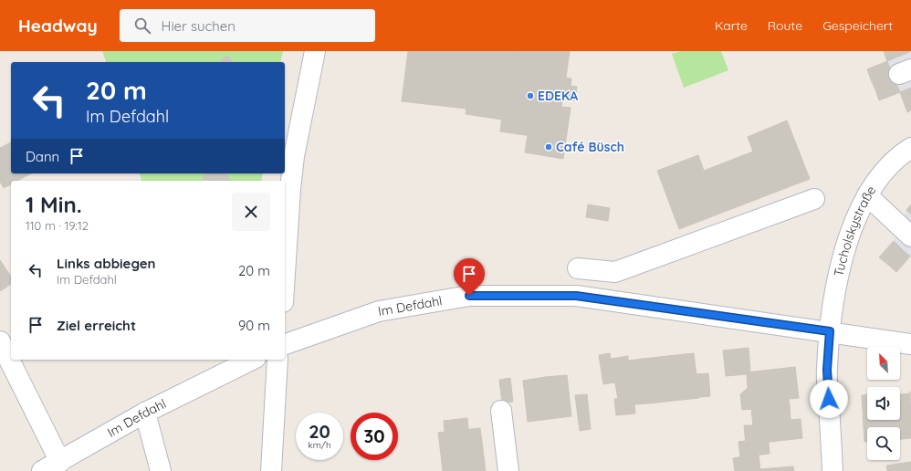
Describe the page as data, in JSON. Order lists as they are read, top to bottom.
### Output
{
  "streets": {
    "street": ["Tucholskystraße", "Im Defdahl"]
  },
  "crossings": [
    ["Tucholskystraße", "Im Defdahl"]
  ],
  "places": ["EDEKA", "Café Büsch"],
  "north": "top left",
  "page": {
    "header": "Headway",
    "search": "Hier suchen",
    "nav": ["Karte", "Route", "Gespeichert"],
    "turn": ["20 m", "Im Defdahl"],
    "then": "Dann",
    "heading": ["1 Min.", "110 m · 19:12"],
    "list": [
      {
        "name": "Links abbiegen",
        "note": "Im Defdahl",
        "value": "20 m"
      },
      {
        "name": "Ziel erreicht",
        "value": "90 m"
      }
    ],
    "speed": "20 km/h",
    "limit": "30"
  }
}
